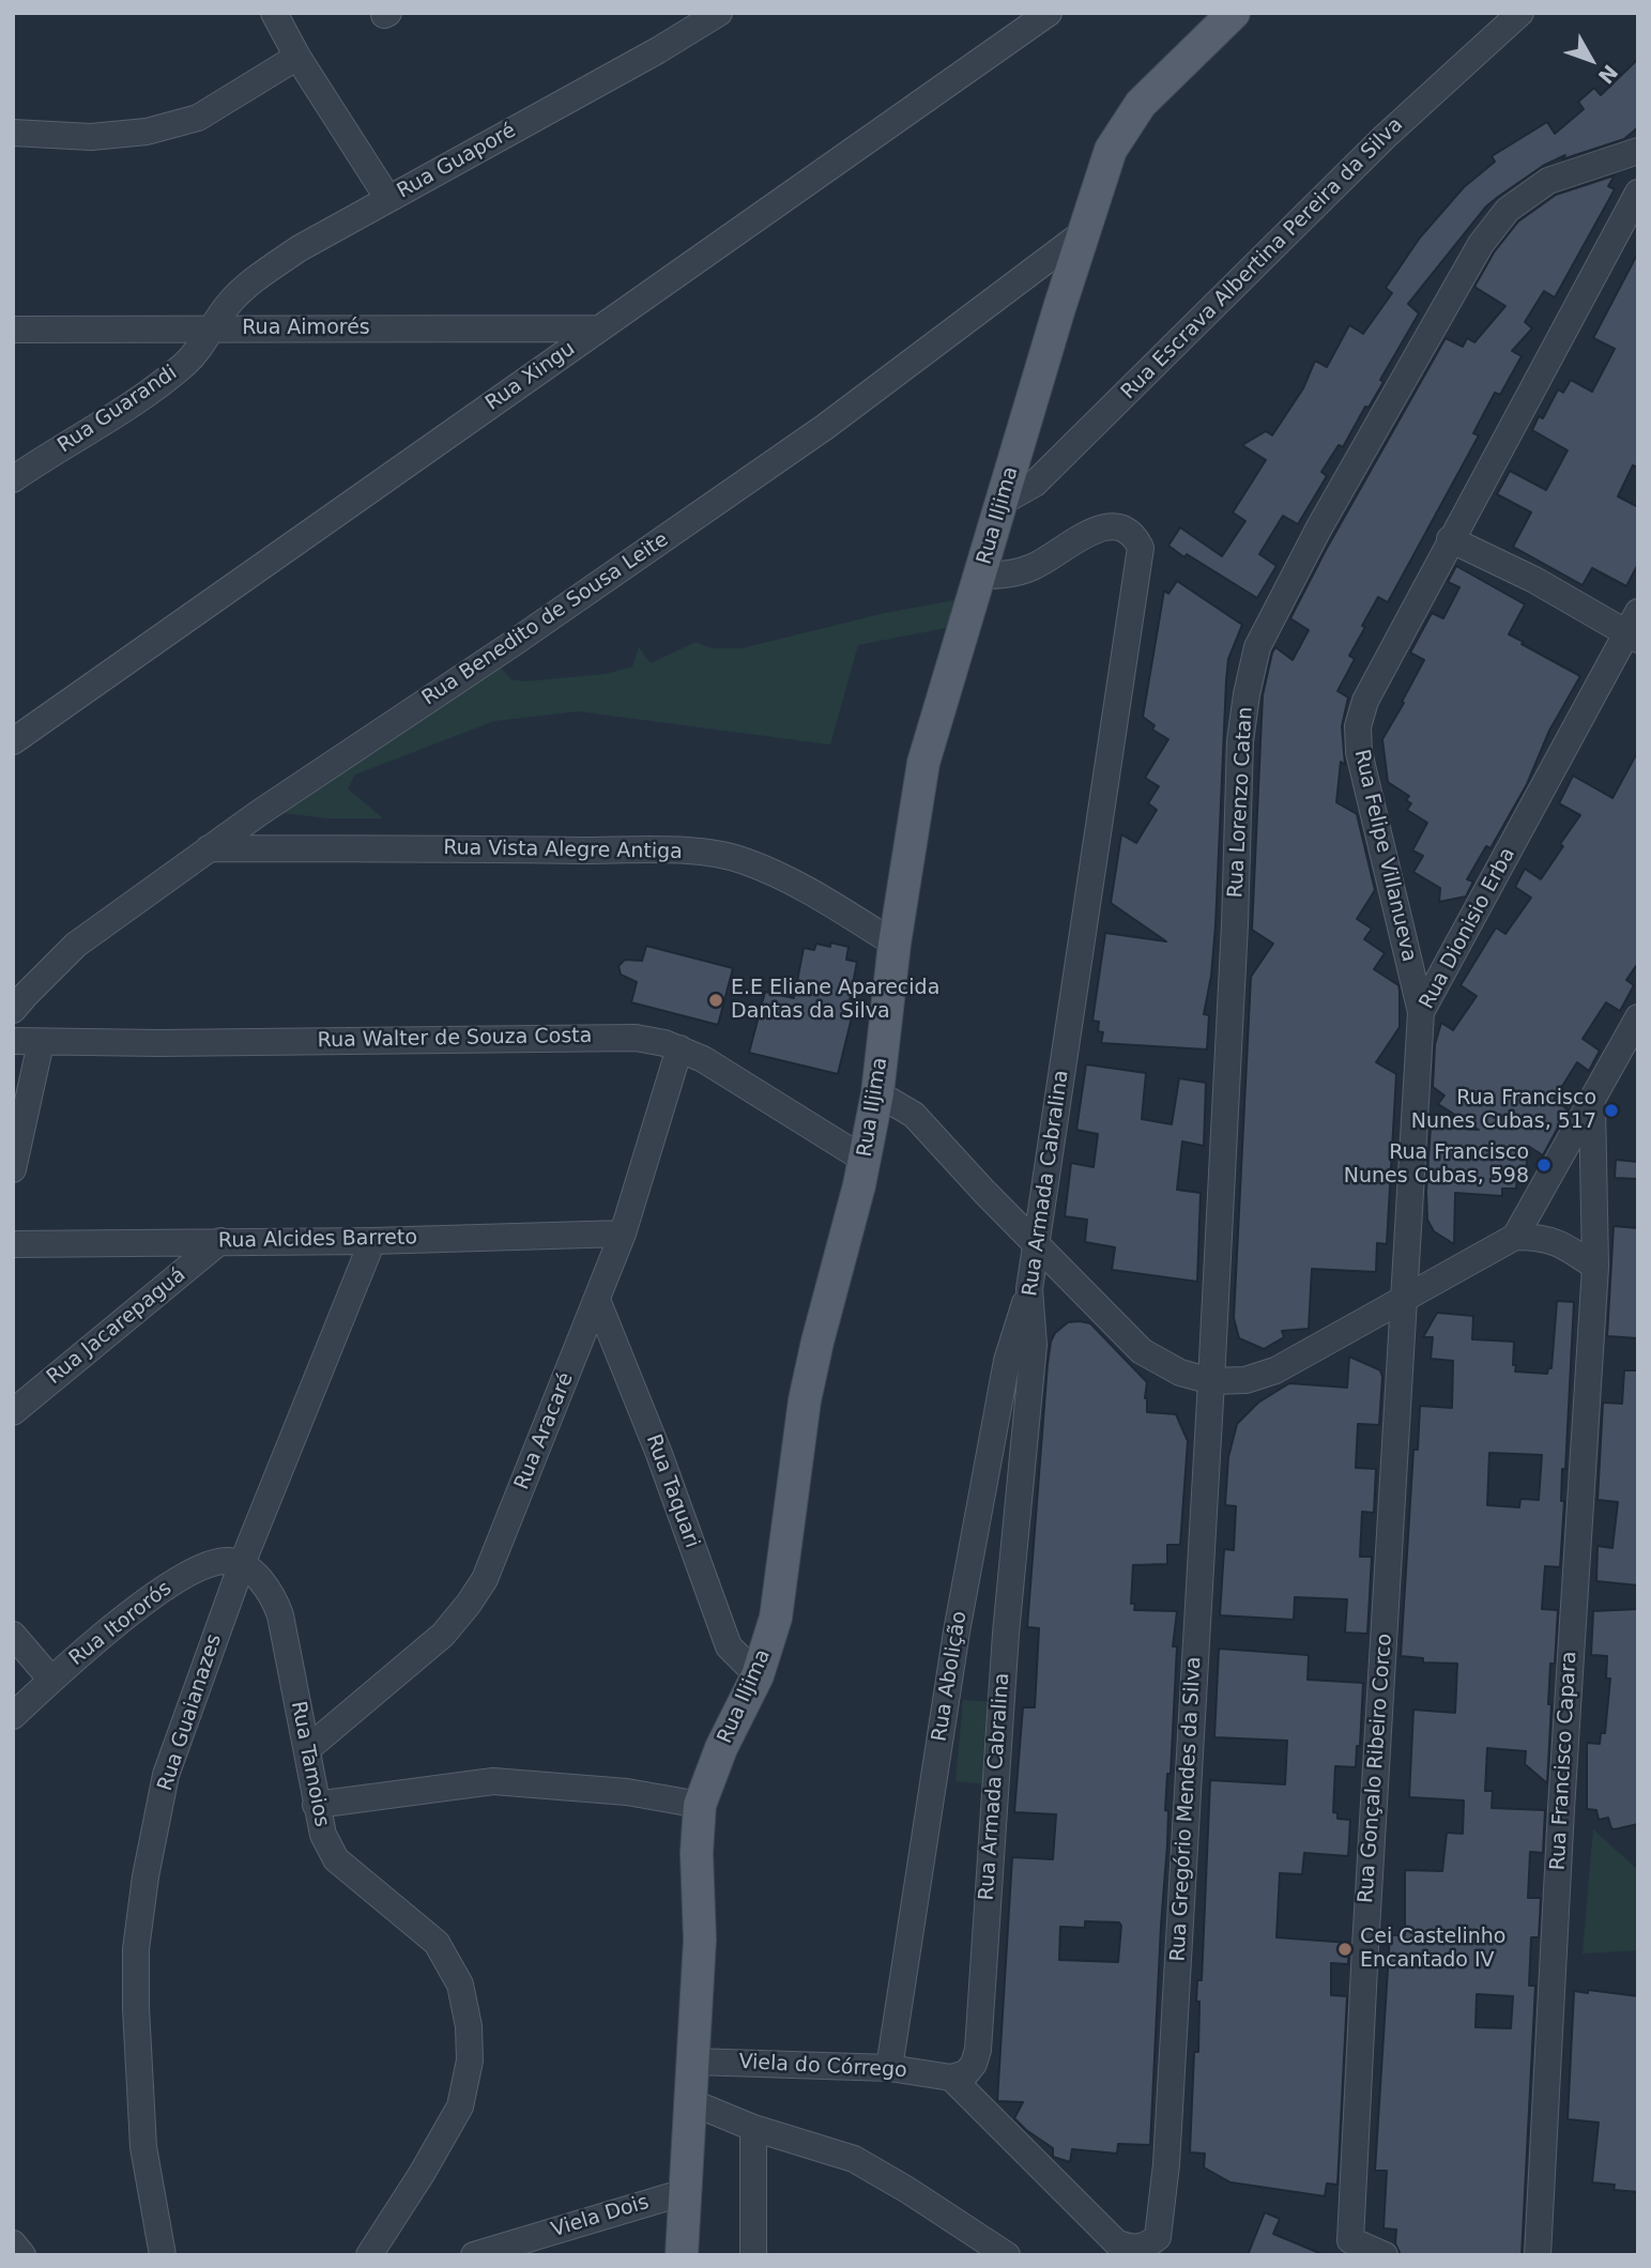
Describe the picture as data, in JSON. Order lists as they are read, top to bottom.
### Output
{
  "streets": {
    "main road": ["Rua Iljima"],
    "street": [
      "Rua Guaporé",
      "Rua Escrava Albertina Pereira da Silva",
      "Rua Aimorés",
      "Rua Xingu",
      "Rua Guarandi",
      "Rua Benedito de Sousa Leite",
      "Rua Lorenzo Catan",
      "Rua Vista Alegre Antiga",
      "Rua Felipe Villanueva",
      "Rua Dionisio Erba",
      "Rua Walter de Souza Costa",
      "Rua Armada Cabralina",
      "Rua Alcides Barreto",
      "Rua Jacarepaguá",
      "Rua Aracaré",
      "Rua Taquari",
      "Rua Itororós",
      "Rua Abolição",
      "Rua Guaianazes",
      "Rua Francisco Capara",
      "Rua Tamoios",
      "Rua Gonçalo Ribeiro Corco",
      "Rua Gregório Mendes da Silva",
      "Viela do Córrego",
      "Viela Dois"
    ]
  },
  "crossings": [
    ["Rua Guaporé", "Rua Aimorés"],
    ["Rua Guaporé", "Rua Guarandi"],
    ["Rua Escrava Albertina Pereira da Silva", "Rua Iljima"],
    ["Rua Aimorés", "Rua Xingu"],
    ["Rua Aimorés", "Rua Guarandi"],
    ["Rua Iljima", "Rua Benedito de Sousa Leite"],
    ["Rua Iljima", "Rua Vista Alegre Antiga"],
    ["Rua Iljima", "Rua Walter de Souza Costa"],
    ["Rua Iljima", "Rua Armada Cabralina"],
    ["Rua Iljima", "Rua Taquari"],
    ["Rua Iljima", "Viela do Córrego"],
    ["Rua Iljima", "Viela Dois"],
    ["Rua Benedito de Sousa Leite", "Rua Vista Alegre Antiga"],
    ["Rua Lorenzo Catan", "Rua Gregório Mendes da Silva"],
    ["Rua Felipe Villanueva", "Rua Dionisio Erba"],
    ["Rua Dionisio Erba", "Rua Gonçalo Ribeiro Corco"],
    ["Rua Walter de Souza Costa", "Rua Aracaré"],
    ["Rua Armada Cabralina", "Rua Abolição"],
    ["Rua Armada Cabralina", "Rua Gregório Mendes da Silva"],
    ["Rua Armada Cabralina", "Viela do Córrego"],
    ["Rua Alcides Barreto", "Rua Jacarepaguá"],
    ["Rua Alcides Barreto", "Rua Aracaré"],
    ["Rua Alcides Barreto", "Rua Guaianazes"],
    ["Rua Aracaré", "Rua Taquari"],
    ["Rua Aracaré", "Rua Tamoios"],
    ["Rua Itororós", "Rua Guaianazes"],
    ["Rua Itororós", "Rua Tamoios"],
    ["Rua Abolição", "Viela do Córrego"],
    ["Rua Guaianazes", "Rua Tamoios"],
    ["Rua Gregório Mendes da Silva", "Viela do Córrego"]
  ],
  "places": [
    "E.E Eliane Aparecida Dantas da Silva",
    "Rua Francisco Nunes Cubas, 517",
    "Rua Francisco Nunes Cubas, 598",
    "Cei Castelinho Encantado IV"
  ],
  "north": "bottom right"
}
